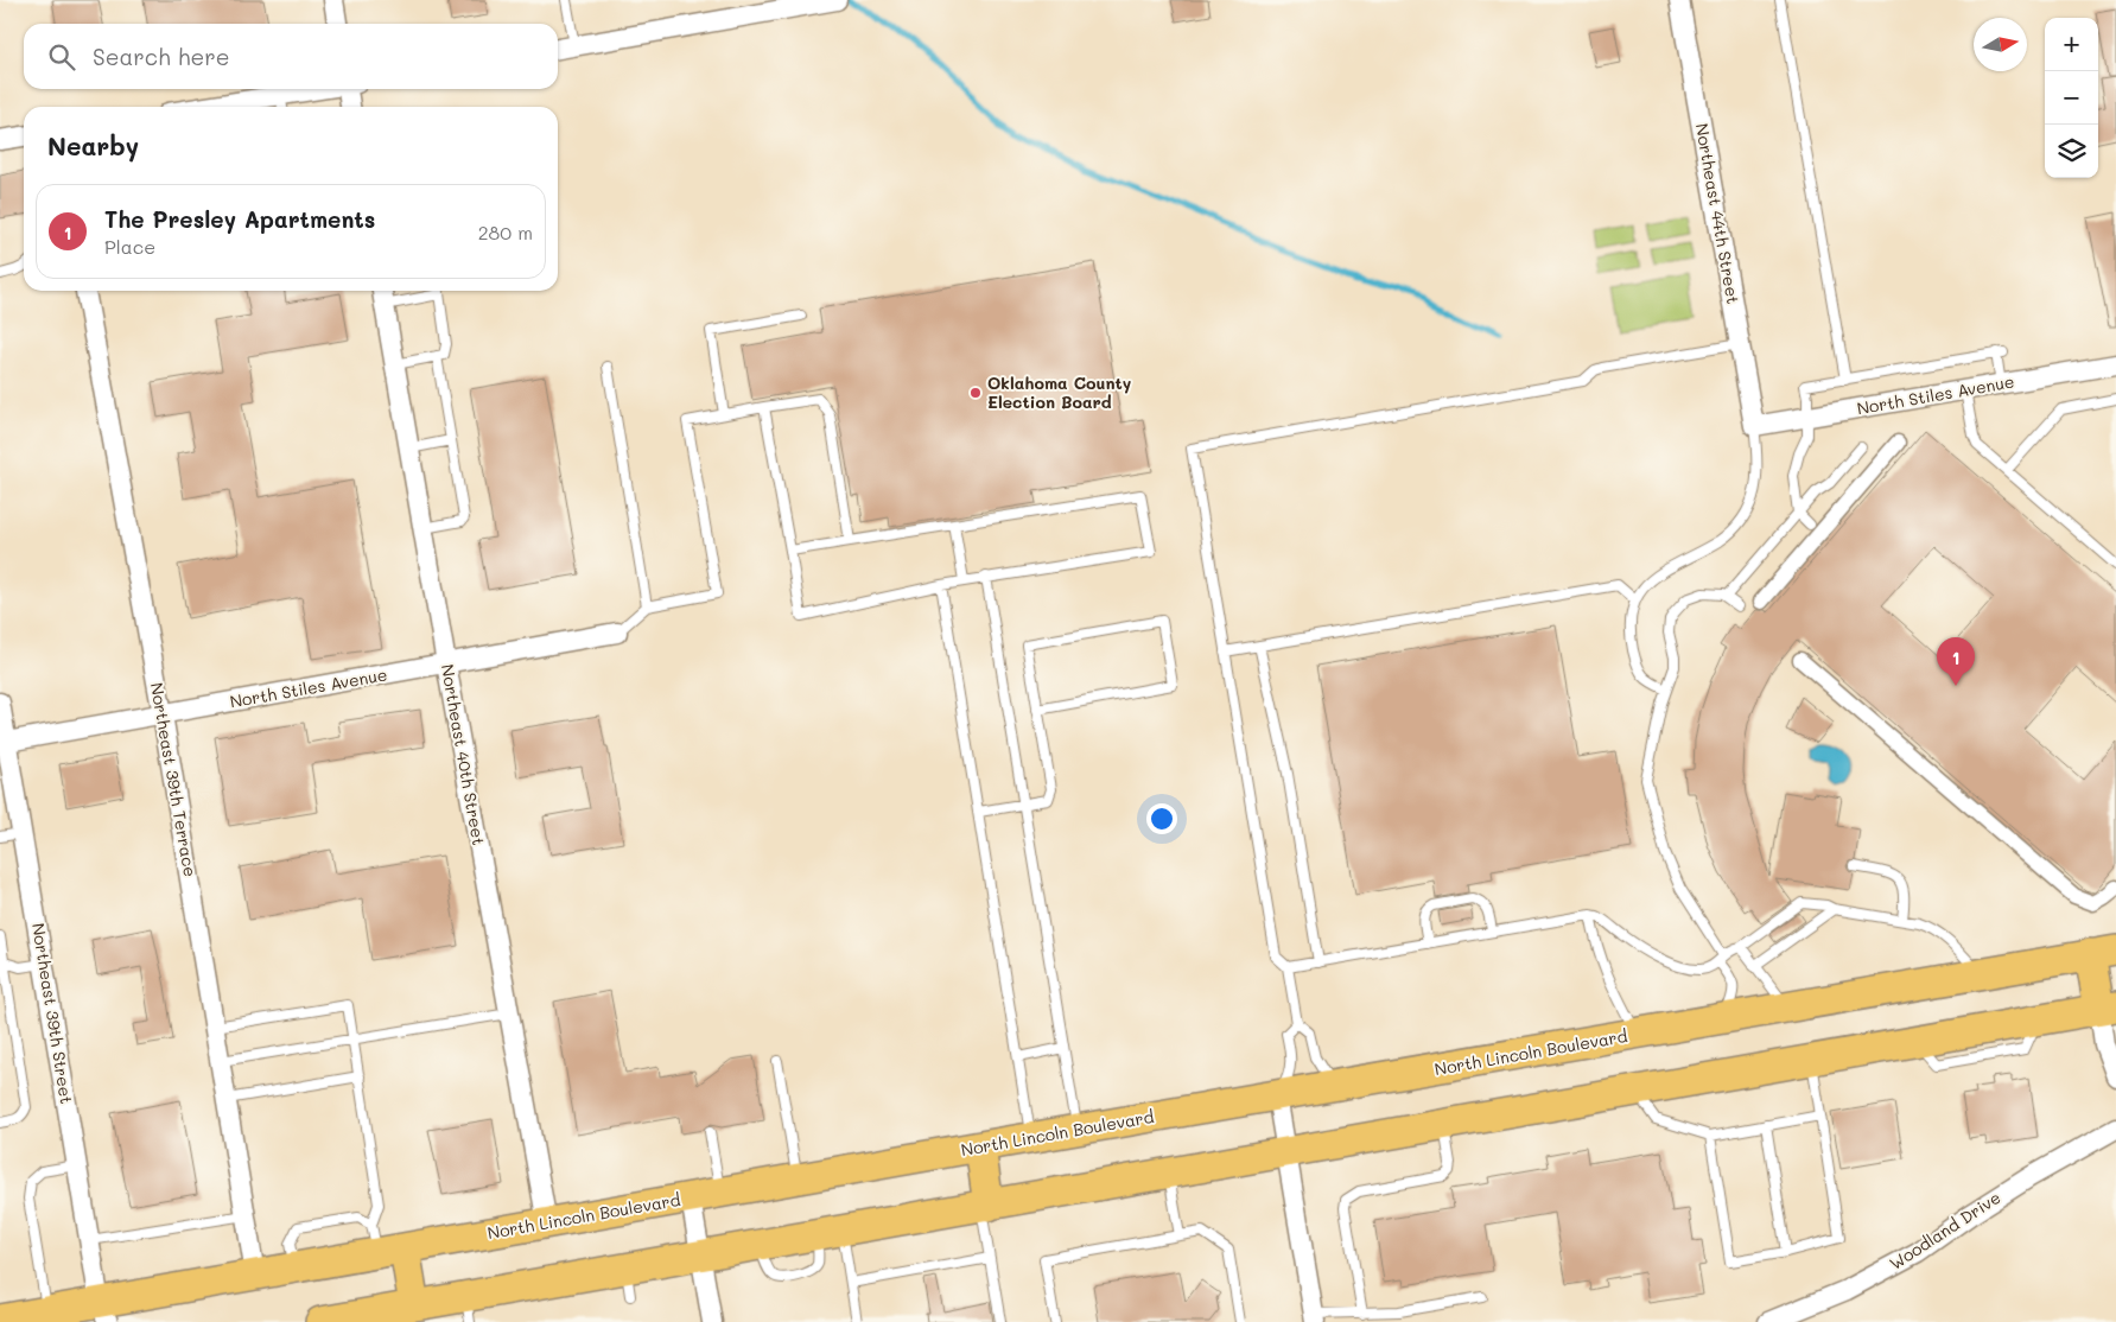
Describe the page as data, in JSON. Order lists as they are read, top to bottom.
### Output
{
  "streets": {
    "main road": ["North Lincoln Boulevard"],
    "street": [
      "Northeast 44th Street",
      "North Stiles Avenue",
      "Northeast 40th Street",
      "Northeast 39th Terrace",
      "Northeast 39th Street",
      "Woodland Drive"
    ]
  },
  "crossings": [
    ["Northeast 44th Street", "North Stiles Avenue"],
    ["North Stiles Avenue", "Northeast 40th Street"],
    ["North Stiles Avenue", "Northeast 39th Terrace"],
    ["North Stiles Avenue", "Northeast 39th Street"],
    ["Northeast 40th Street", "North Lincoln Boulevard"],
    ["Northeast 39th Terrace", "North Lincoln Boulevard"],
    ["Northeast 39th Street", "North Lincoln Boulevard"]
  ],
  "places": ["Oklahoma County Election Board"],
  "north": "right",
  "page": {
    "map_buttons": ["+", "−"],
    "search": "Search here",
    "heading": "Nearby",
    "list": [
      {
        "mark": "1",
        "name": "The Presley Apartments",
        "note": "Place",
        "value": "280 m"
      }
    ],
    "pins": "1"
  }
}
